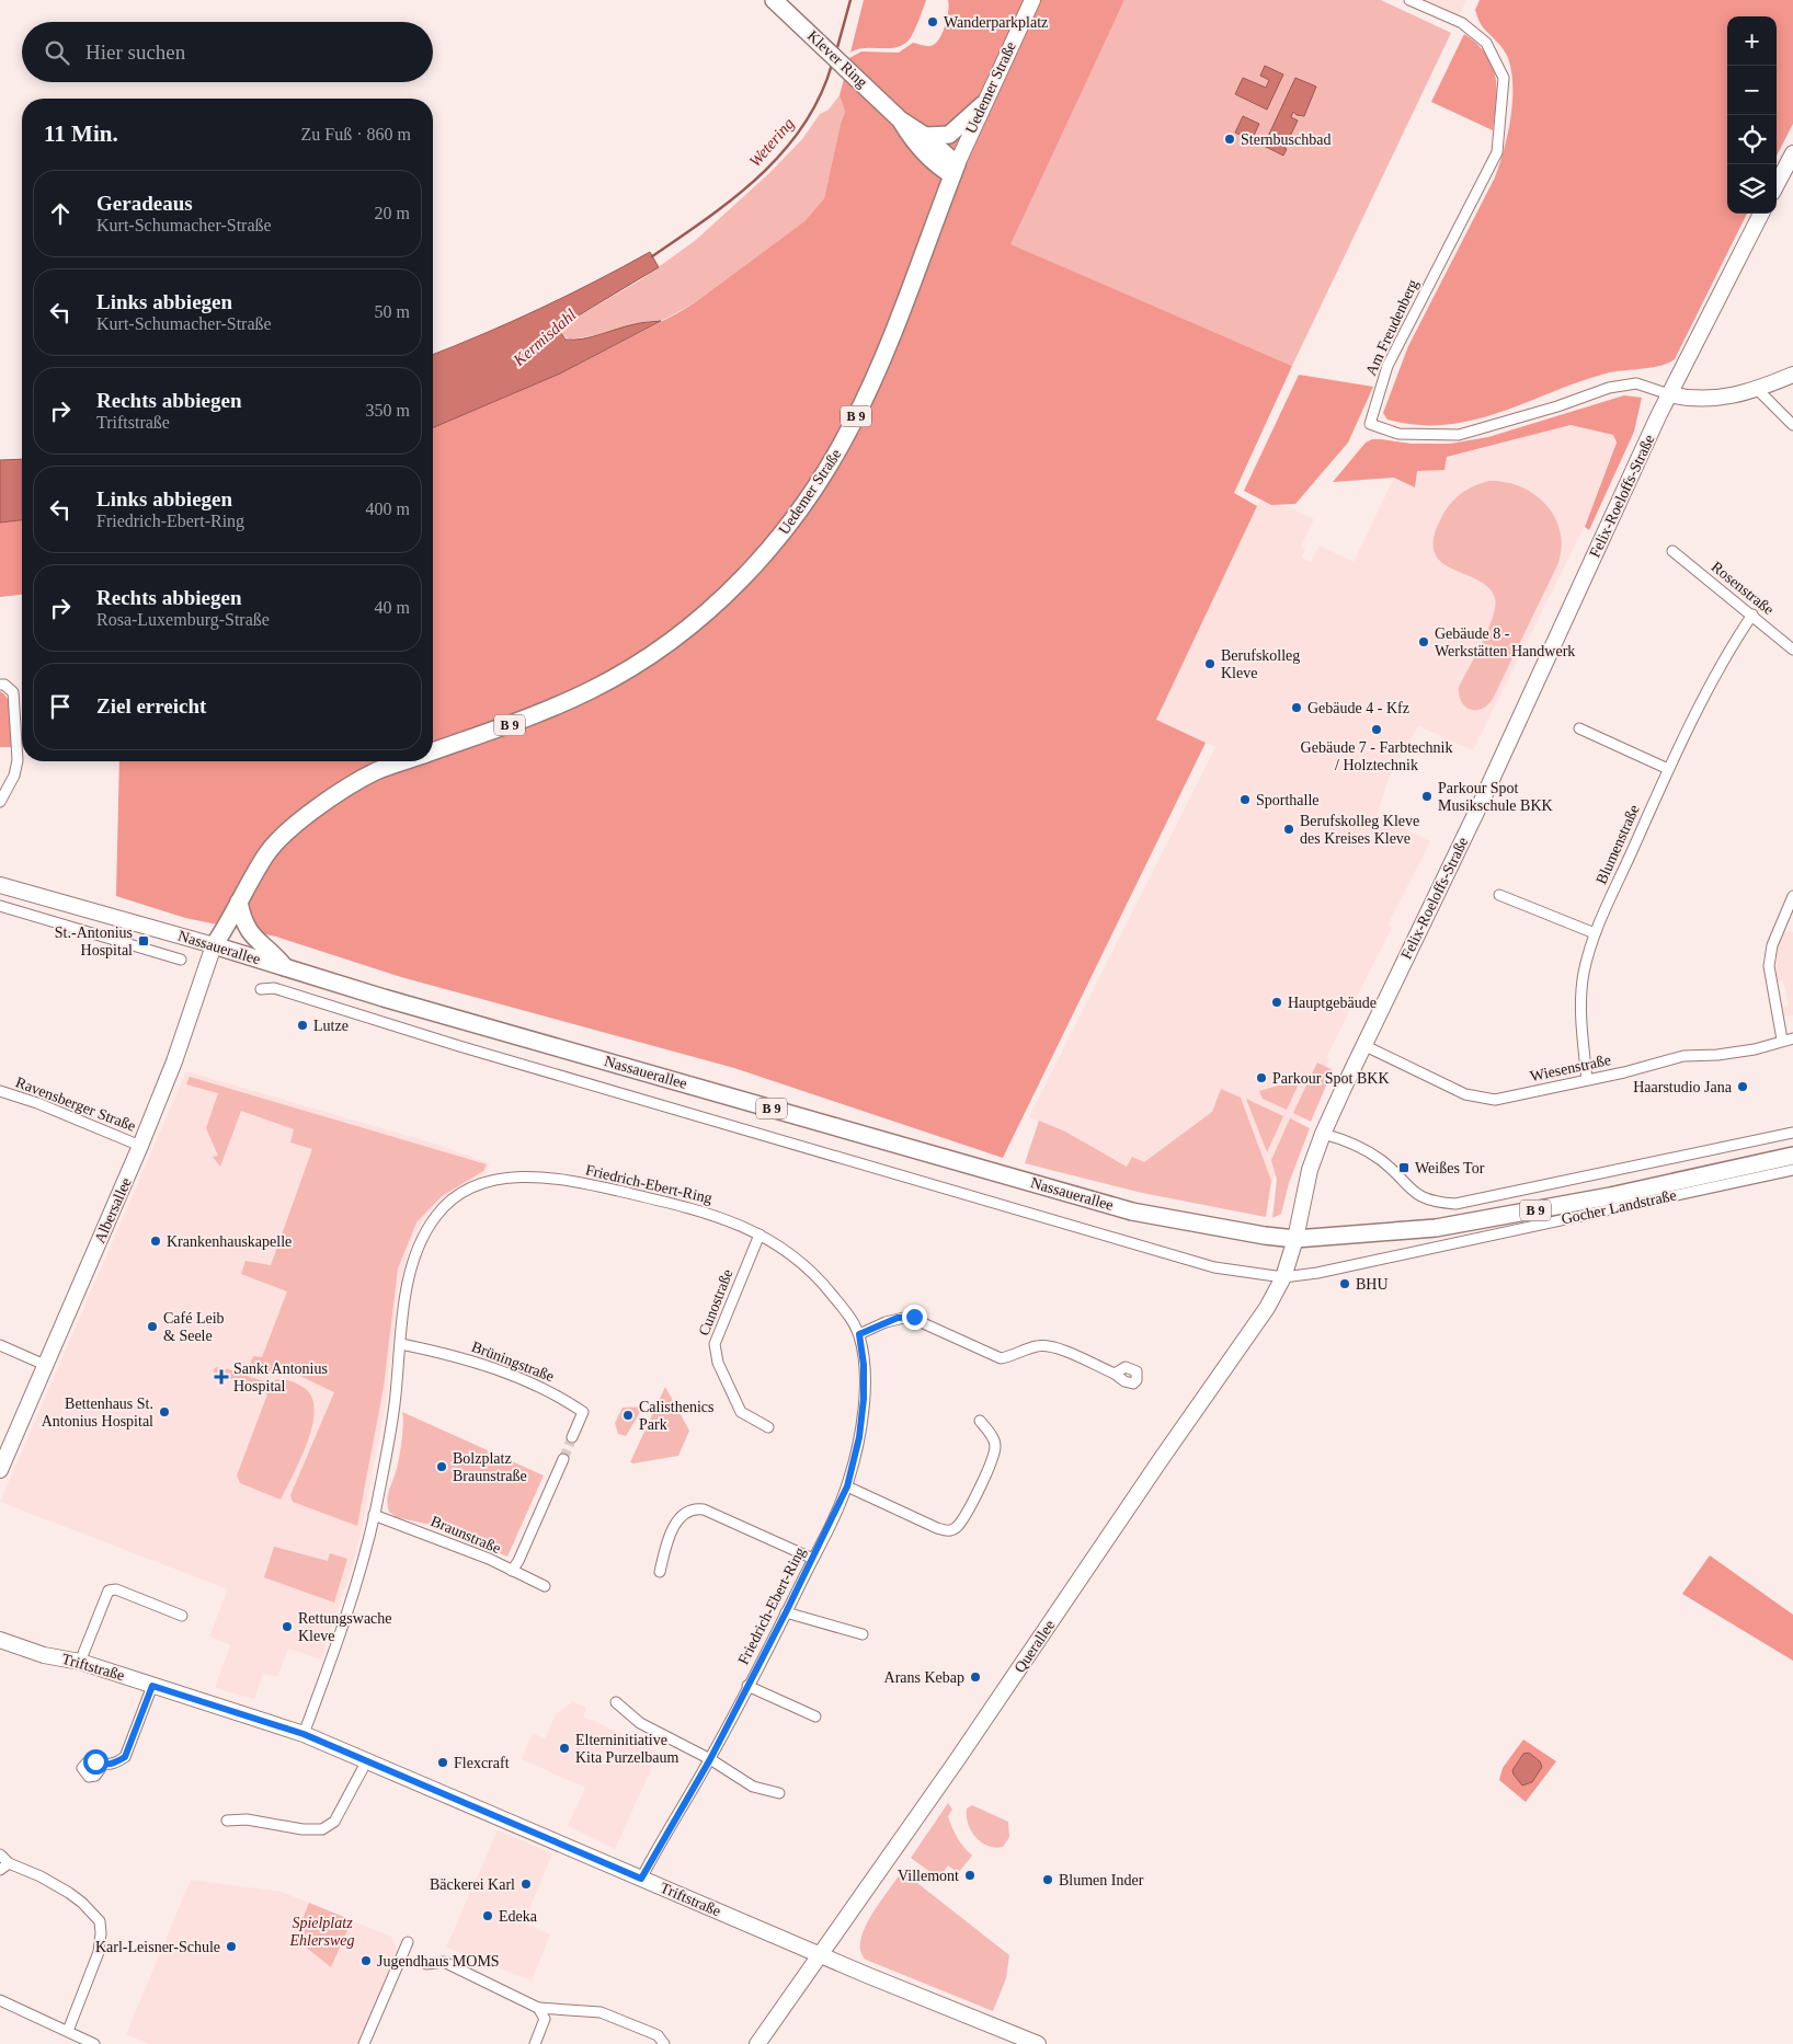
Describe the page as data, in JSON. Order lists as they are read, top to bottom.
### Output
{
  "streets": {
    "main road": [
      "Klever Ring",
      "Uedemer Straße",
      "B 9",
      "Nassauerallee",
      "Gocher Landstraße"
    ],
    "street": [
      "Am Freudenberg",
      "Felix-Roeloffs-Straße",
      "Rosenstraße",
      "Blumenstraße",
      "Wiesenstraße",
      "Ravensberger Straße",
      "Friedrich-Ebert-Ring",
      "Albersallee",
      "Cunostraße",
      "Brüningstraße",
      "Braunstraße",
      "Querallee",
      "Triftstraße"
    ]
  },
  "crossings": [
    ["Klever Ring", "Uedemer Straße"],
    ["Uedemer Straße", "Nassauerallee"],
    ["Uedemer Straße", "Albersallee"],
    ["Am Freudenberg", "Felix-Roeloffs-Straße"],
    ["Felix-Roeloffs-Straße", "Nassauerallee"],
    ["Felix-Roeloffs-Straße", "Wiesenstraße"],
    ["Felix-Roeloffs-Straße", "Gocher Landstraße"],
    ["Felix-Roeloffs-Straße", "Querallee"],
    ["Rosenstraße", "Blumenstraße"],
    ["Blumenstraße", "Wiesenstraße"],
    ["Nassauerallee", "Gocher Landstraße"],
    ["Nassauerallee", "Albersallee"],
    ["Nassauerallee", "Querallee"],
    ["Ravensberger Straße", "Albersallee"],
    ["Friedrich-Ebert-Ring", "Cunostraße"],
    ["Friedrich-Ebert-Ring", "Brüningstraße"],
    ["Friedrich-Ebert-Ring", "Braunstraße"],
    ["Friedrich-Ebert-Ring", "Triftstraße"],
    ["Gocher Landstraße", "Querallee"],
    ["Querallee", "Triftstraße"]
  ],
  "water": ["Wetering", "Kermisdahl"],
  "parks": ["Spielplatz Ehlersweg"],
  "places": {
    "other": [
      "Wanderparkplatz",
      "Sternbuschbad",
      "Gebäude 8 - Werkstätten Handwerk",
      "Berufskolleg Kleve",
      "Gebäude 4 - Kfz",
      "Gebäude 7 - Farbtechnik / Holztechnik",
      "Parkour Spot Musikschule BKK",
      "Sporthalle",
      "Berufskolleg Kleve des Kreises Kleve",
      "Hauptgebäude",
      "Lutze",
      "Parkour Spot BKK",
      "Haarstudio Jana",
      "Krankenhauskapelle",
      "BHU",
      "Café Leib & Seele",
      "Bettenhaus St. Antonius Hospital",
      "Calisthenics Park",
      "Bolzplatz Braunstraße",
      "Rettungswache Kleve",
      "Arans Kebap",
      "Elterninitiative Kita Purzelbaum",
      "Flexcraft",
      "Villemont",
      "Blumen Inder",
      "Bäckerei Karl",
      "Edeka",
      "Karl-Leisner-Schule",
      "Jugendhaus MOMS"
    ],
    "transit": ["St.-Antonius Hospital", "Weißes Tor"],
    "health": ["Sankt Antonius Hospital"]
  },
  "page": {
    "map_buttons": ["+", "−"],
    "search": "Hier suchen",
    "heading": ["11 Min.", "Zu Fuß · 860 m"],
    "list": [
      ["Geradeaus", "Kurt-Schumacher-Straße", "20 m"],
      ["Links abbiegen", "Kurt-Schumacher-Straße", "50 m"],
      ["Rechts abbiegen", "Triftstraße", "350 m"],
      ["Links abbiegen", "Friedrich-Ebert-Ring", "400 m"],
      ["Rechts abbiegen", "Rosa-Luxemburg-Straße", "40 m"],
      "Ziel erreicht"
    ]
  }
}
